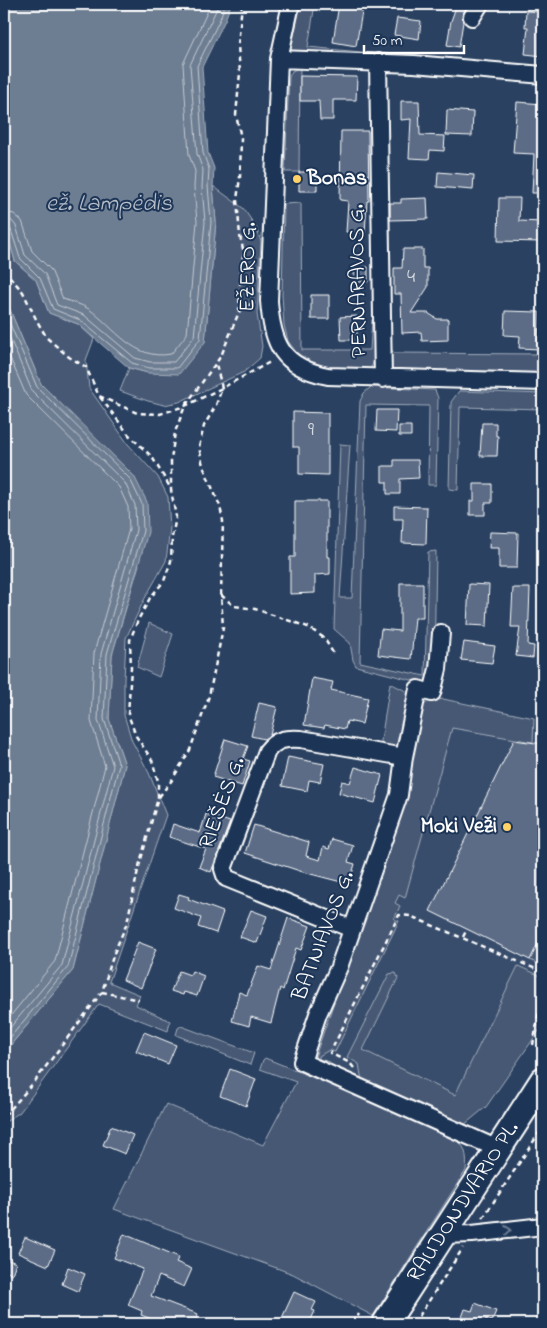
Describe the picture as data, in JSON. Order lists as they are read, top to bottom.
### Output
{
  "streets": {
    "main road": ["RAUDONDVARIO PL."],
    "street": [
      "EŽERO G.",
      "PERNARAVOS G.",
      "RIEŠĖS G.",
      "BATNIAVOS G."
    ]
  },
  "crossings": [
    ["EŽERO G.", "PERNARAVOS G."],
    ["RIEŠĖS G.", "BATNIAVOS G."],
    ["BATNIAVOS G.", "RAUDONDVARIO PL."]
  ],
  "water": ["ež. Lampėdis"],
  "places": ["Bonas", "Moki Veži"],
  "house_numbers": ["4", "9"],
  "scale_bar": "50 m"
}
